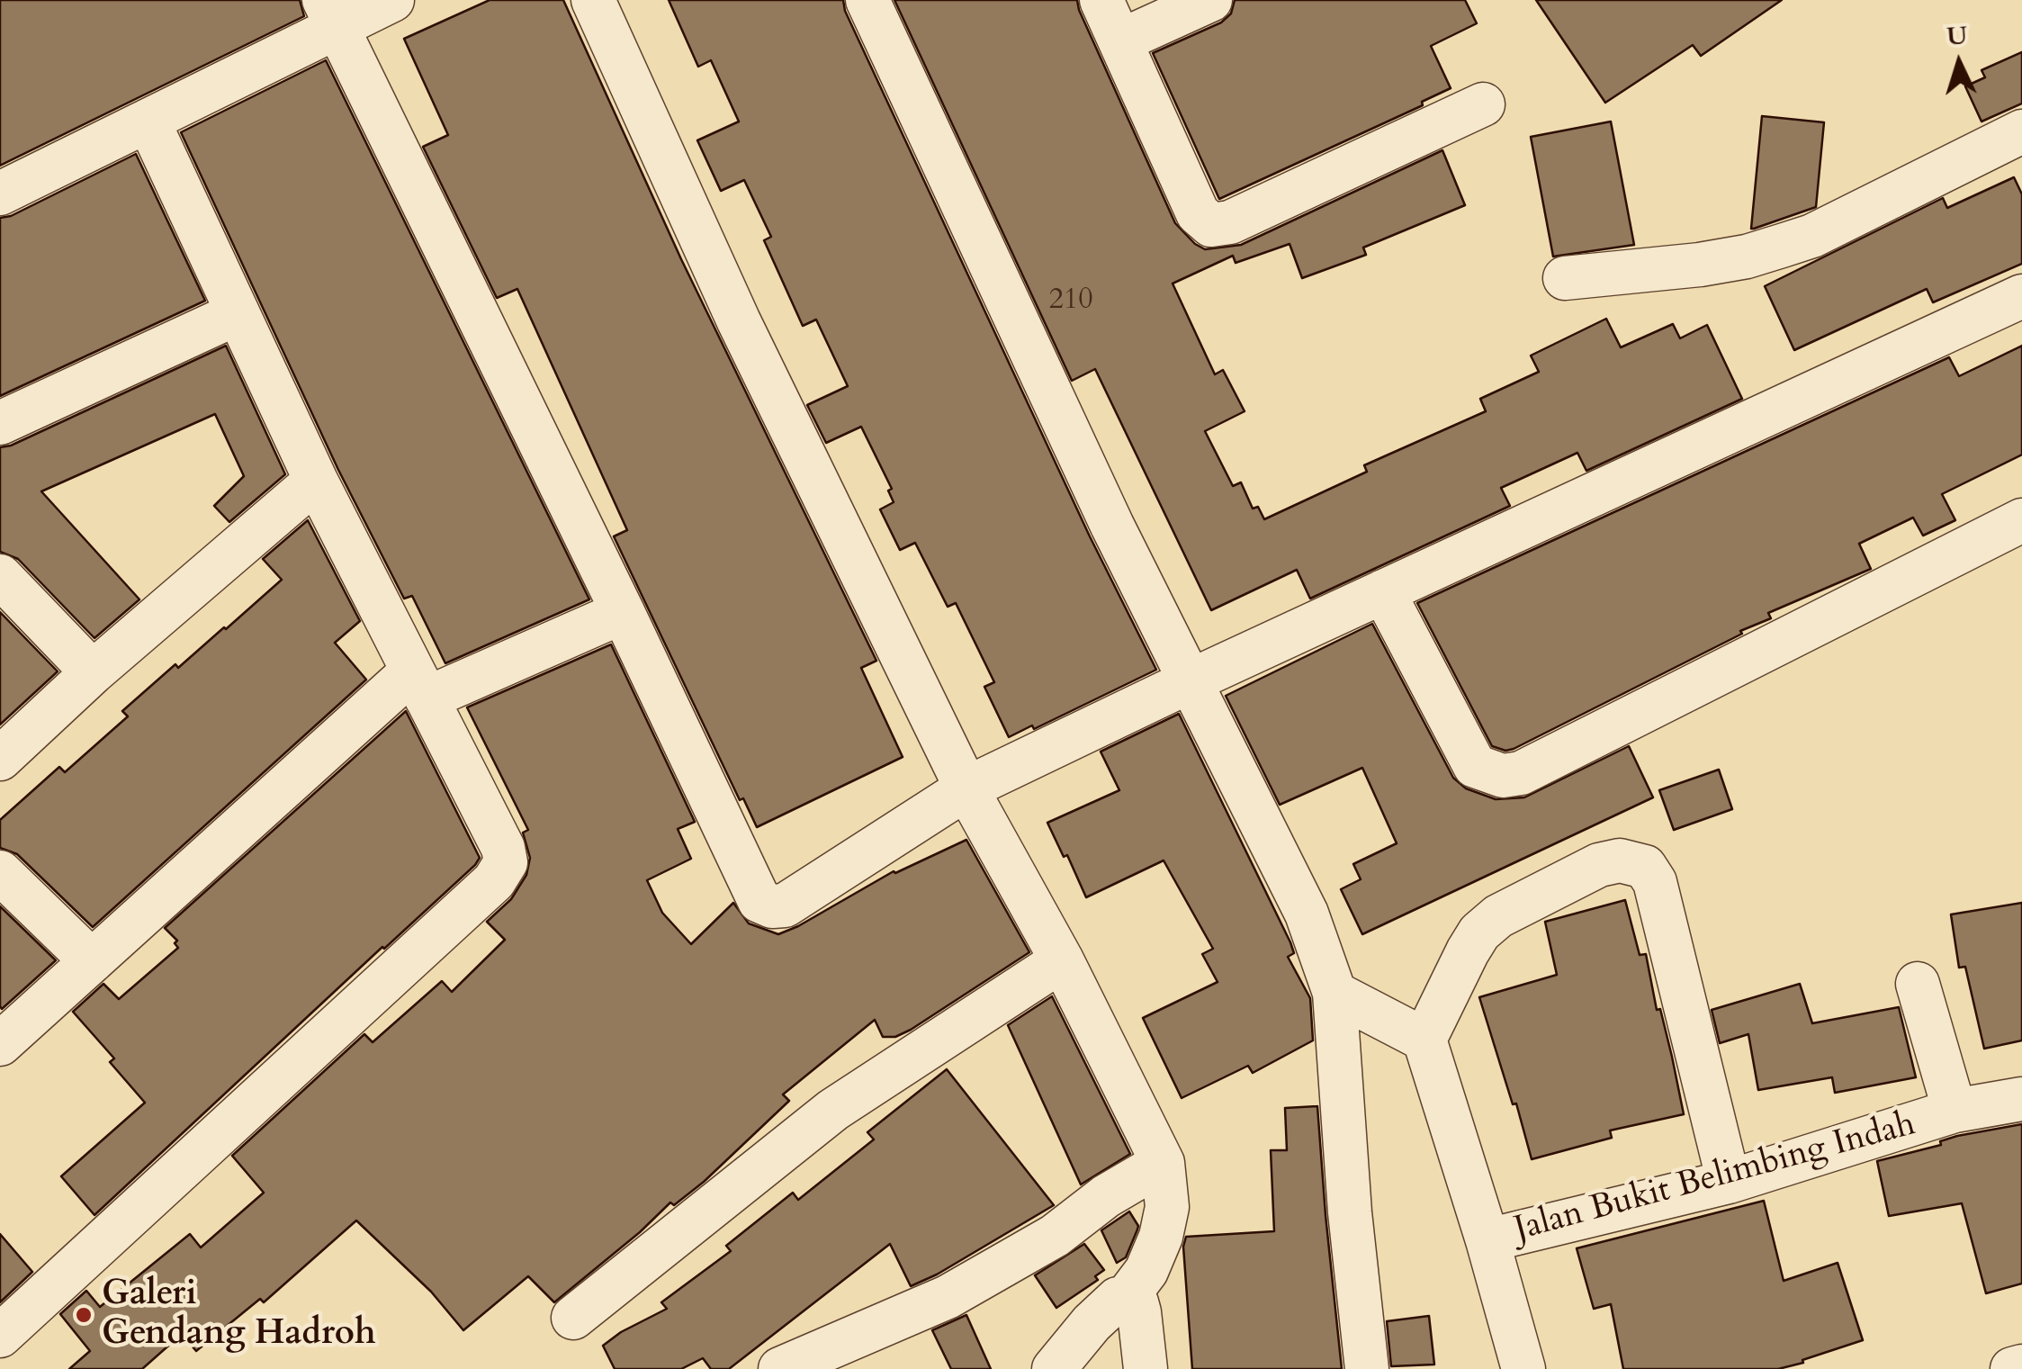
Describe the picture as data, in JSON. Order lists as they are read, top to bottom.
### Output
{
  "streets": {
    "street": ["Jalan Bukit Belimbing Indah"]
  },
  "places": ["Galeri Gendang Hadroh"],
  "house_numbers": ["210"],
  "north": "top"
}
